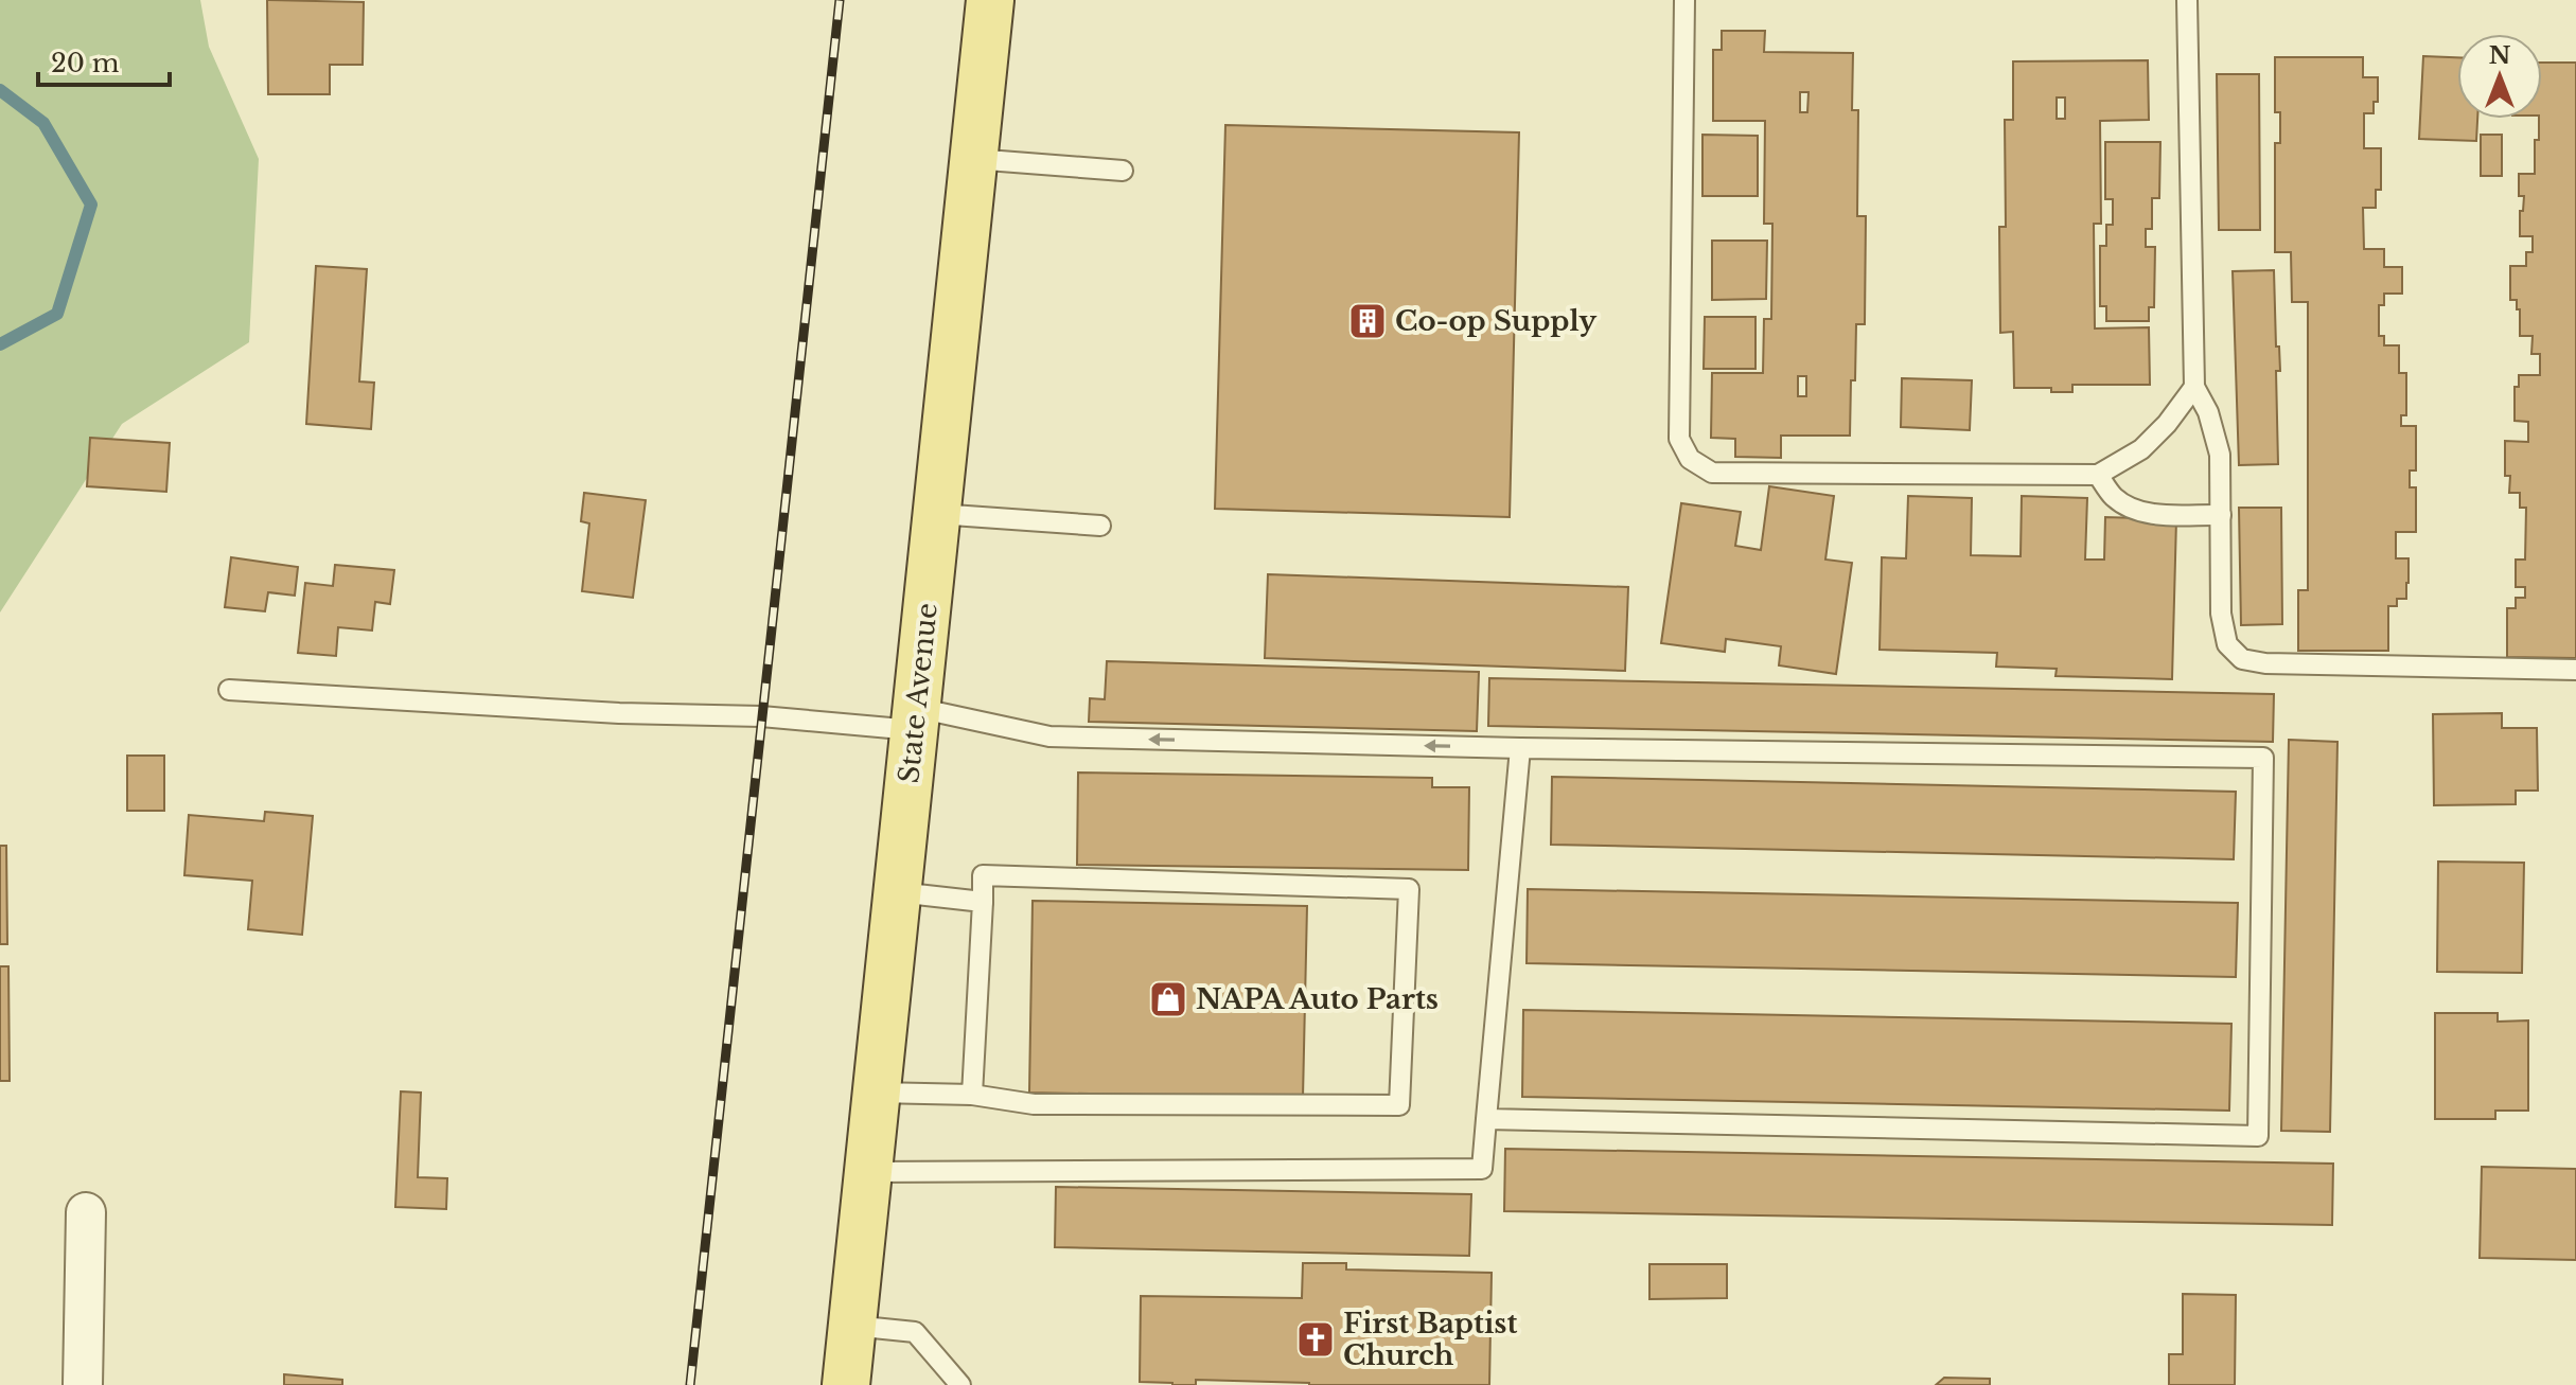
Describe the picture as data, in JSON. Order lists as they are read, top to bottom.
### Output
{
  "streets": {
    "main road": ["State Avenue"]
  },
  "places": {
    "building": ["Co-op Supply"],
    "shop": ["NAPA Auto Parts"],
    "church": ["First Baptist Church"]
  },
  "scale_bar": "20 m",
  "north": "top"
}
